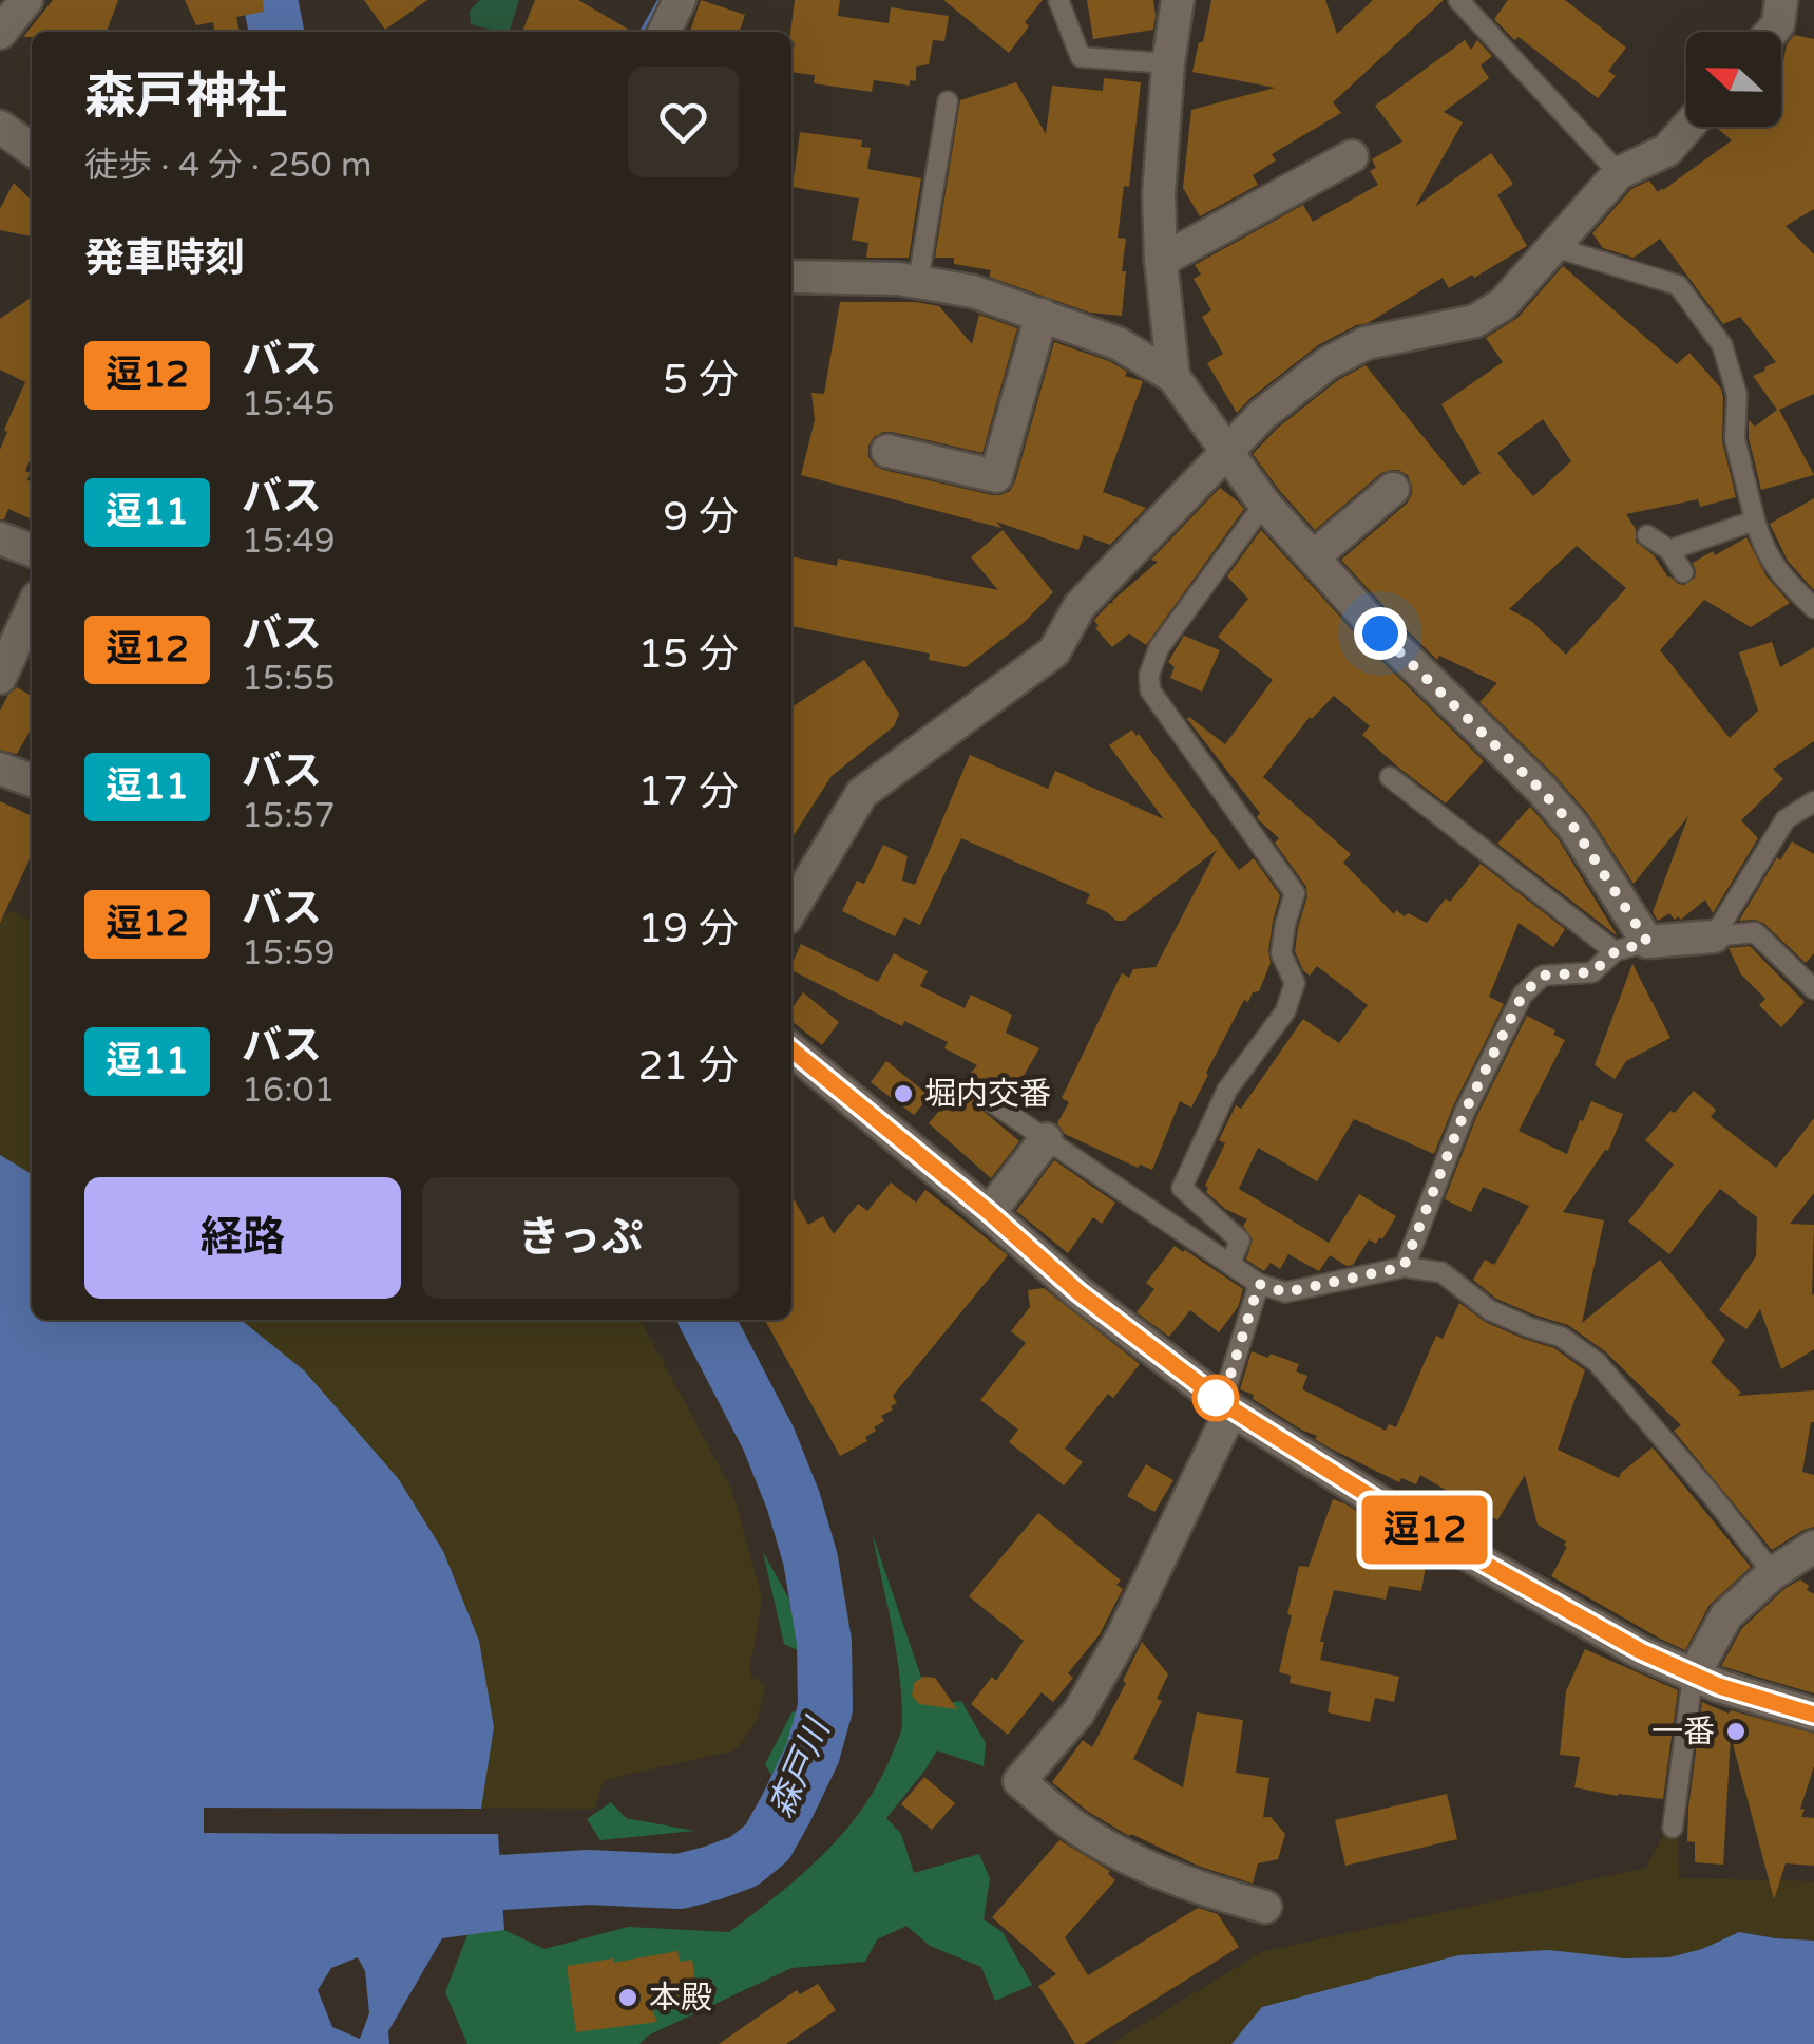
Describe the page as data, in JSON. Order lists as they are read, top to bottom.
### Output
{
  "water": ["森戸川"],
  "places": ["堀内交番", "一番", "本殿"],
  "lines": ["bus line 逗12"],
  "north": "left",
  "page": {
    "on_map": "逗12",
    "heading": [
      ["森戸神社", "徒歩 · 4 分 · 250 m"],
      "発車時刻"
    ],
    "list": [
      {
        "mark": "逗12",
        "name": "バス",
        "note": "15:45",
        "value": "5 分"
      },
      {
        "mark": "逗11",
        "name": "バス",
        "note": "15:49",
        "value": "9 分"
      },
      {
        "mark": "逗12",
        "name": "バス",
        "note": "15:55",
        "value": "15 分"
      },
      {
        "mark": "逗11",
        "name": "バス",
        "note": "15:57",
        "value": "17 分"
      },
      {
        "mark": "逗12",
        "name": "バス",
        "note": "15:59",
        "value": "19 分"
      },
      {
        "mark": "逗11",
        "name": "バス",
        "note": "16:01",
        "value": "21 分"
      }
    ],
    "buttons": ["経路", "きっぷ"]
  }
}
